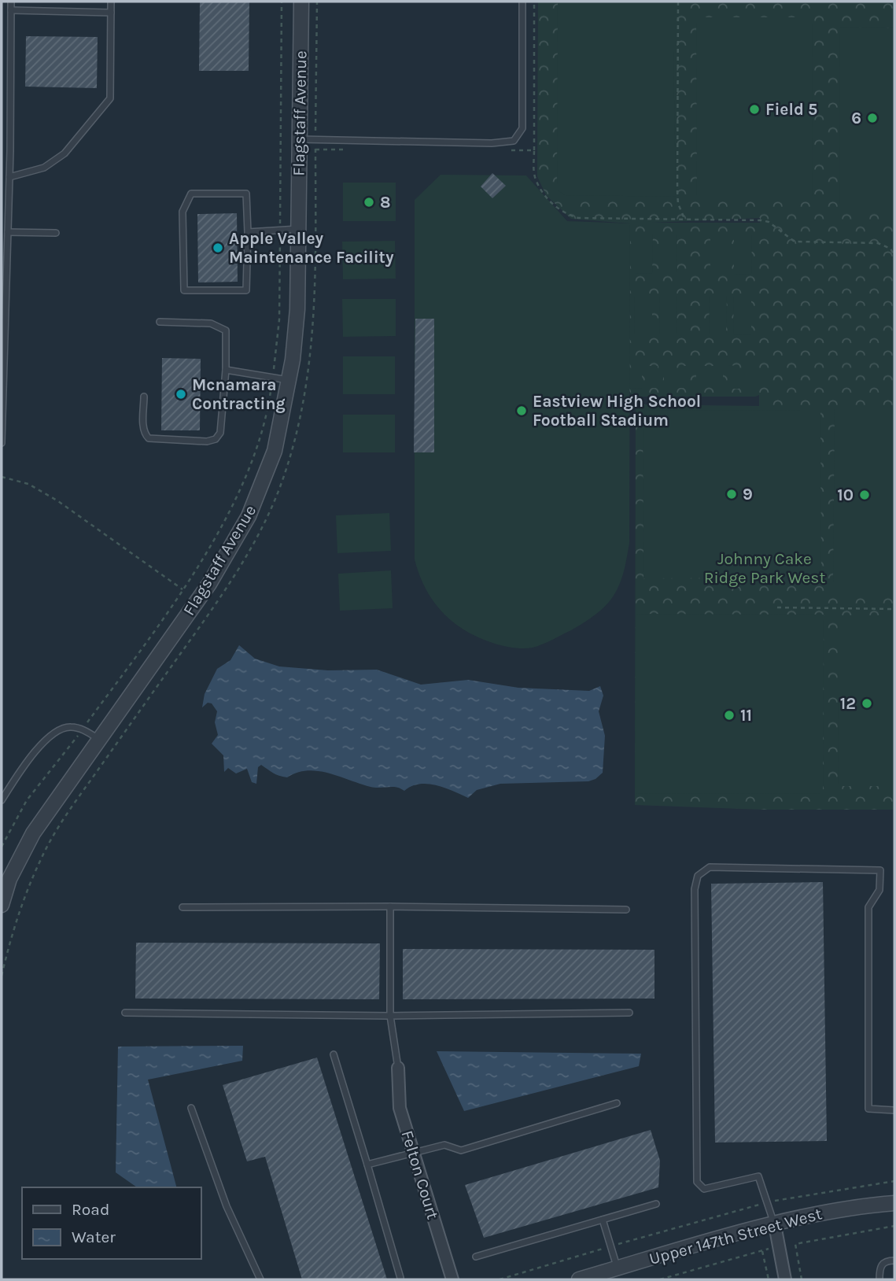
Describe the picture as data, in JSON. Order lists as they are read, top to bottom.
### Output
{
  "streets": {
    "street": ["Flagstaff Avenue", "Felton Court", "Upper 147th Street West"]
  },
  "parks": ["Johnny Cake Ridge Park West"],
  "places": [
    "Field 5",
    "6",
    "8",
    "Apple Valley Maintenance Facility",
    "Mcnamara Contracting",
    "Eastview High School Football Stadium",
    "9",
    "10",
    "12",
    "11"
  ],
  "legend": ["Road", "Water"]
}
